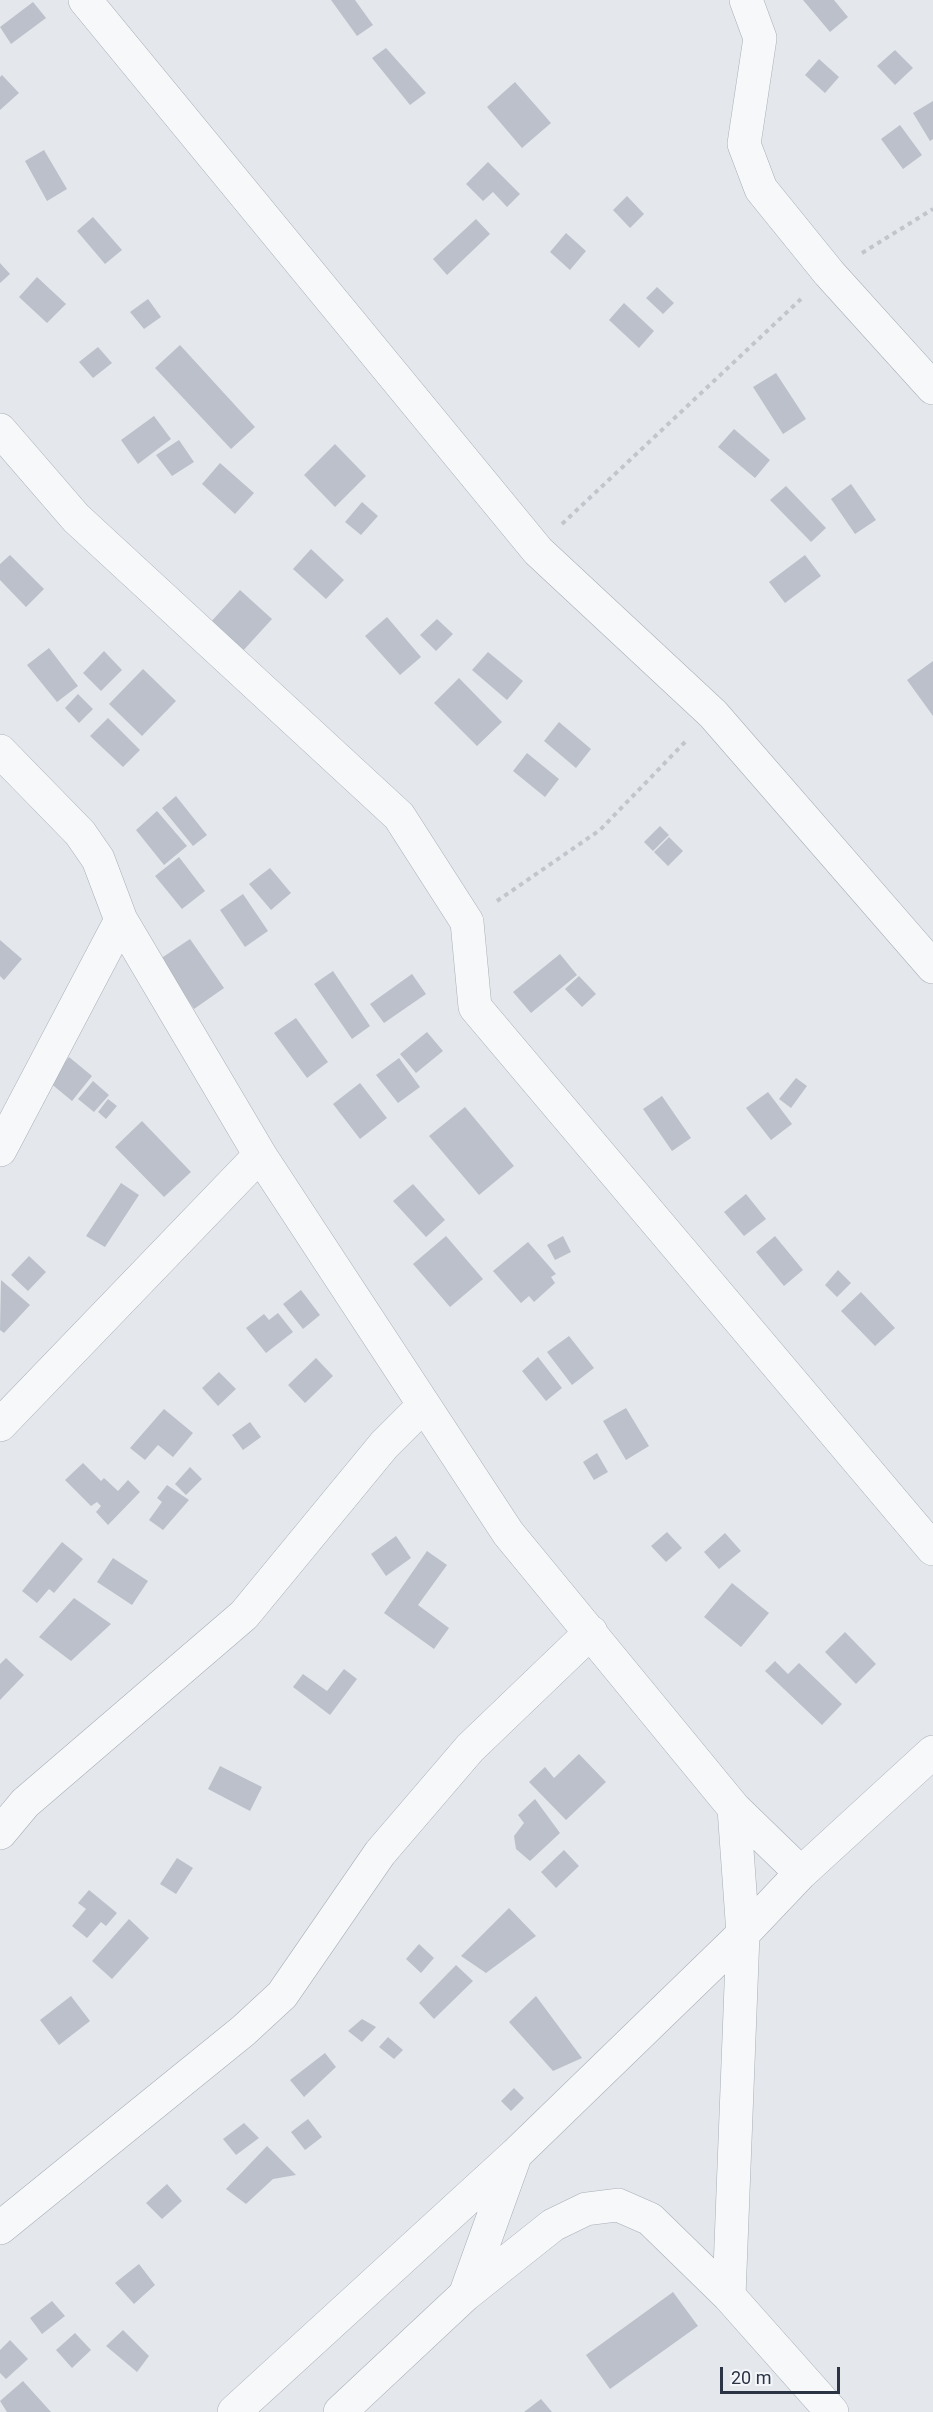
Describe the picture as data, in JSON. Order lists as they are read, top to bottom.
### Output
{
  "scale_bar": "20 m"
}
